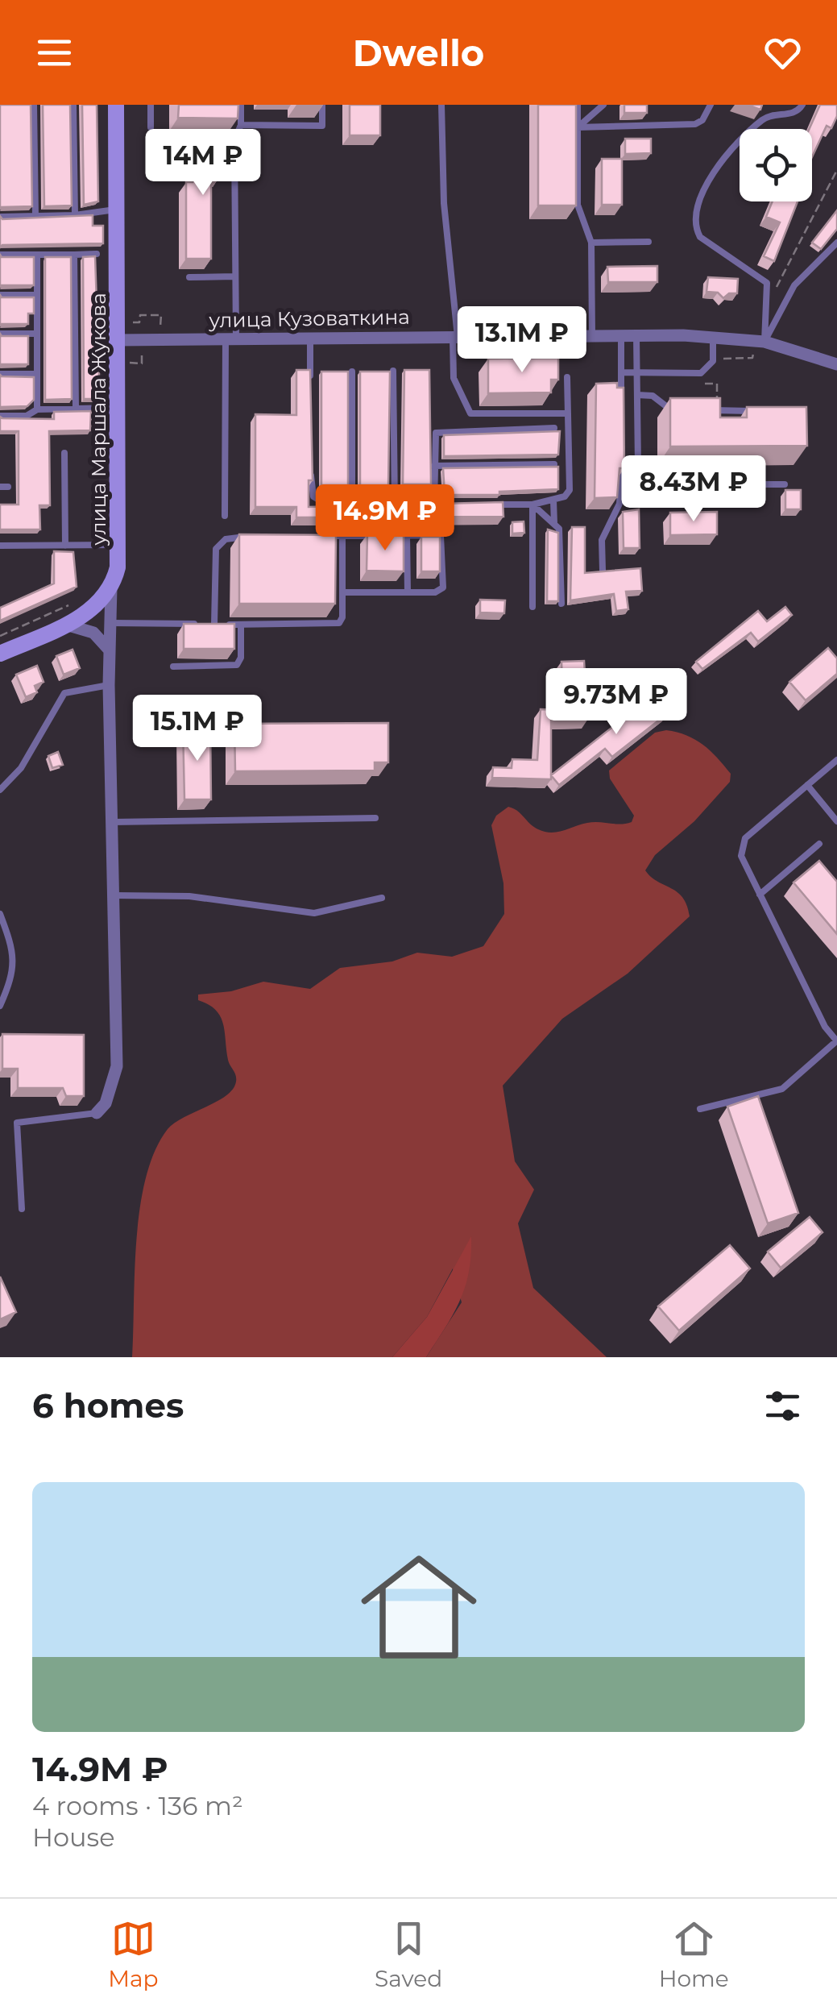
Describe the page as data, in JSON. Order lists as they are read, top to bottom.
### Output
{
  "streets": {
    "main road": ["улица Маршала Жукова"],
    "street": ["улица Кузоваткина"]
  },
  "crossings": [
    ["улица Кузоваткина", "улица Маршала Жукова"]
  ],
  "page": {
    "header": "Dwello",
    "price": [
      "14M ₽",
      "13.1M ₽",
      "8.43M ₽",
      "14.9M ₽",
      "9.73M ₽",
      "15.1M ₽"
    ],
    "heading": "6 homes",
    "list": [
      {
        "name": "14.9M ₽",
        "note": "4 rooms · 136 m² · House"
      }
    ],
    "tabs": ["Map", "Saved", "Home"]
  }
}
